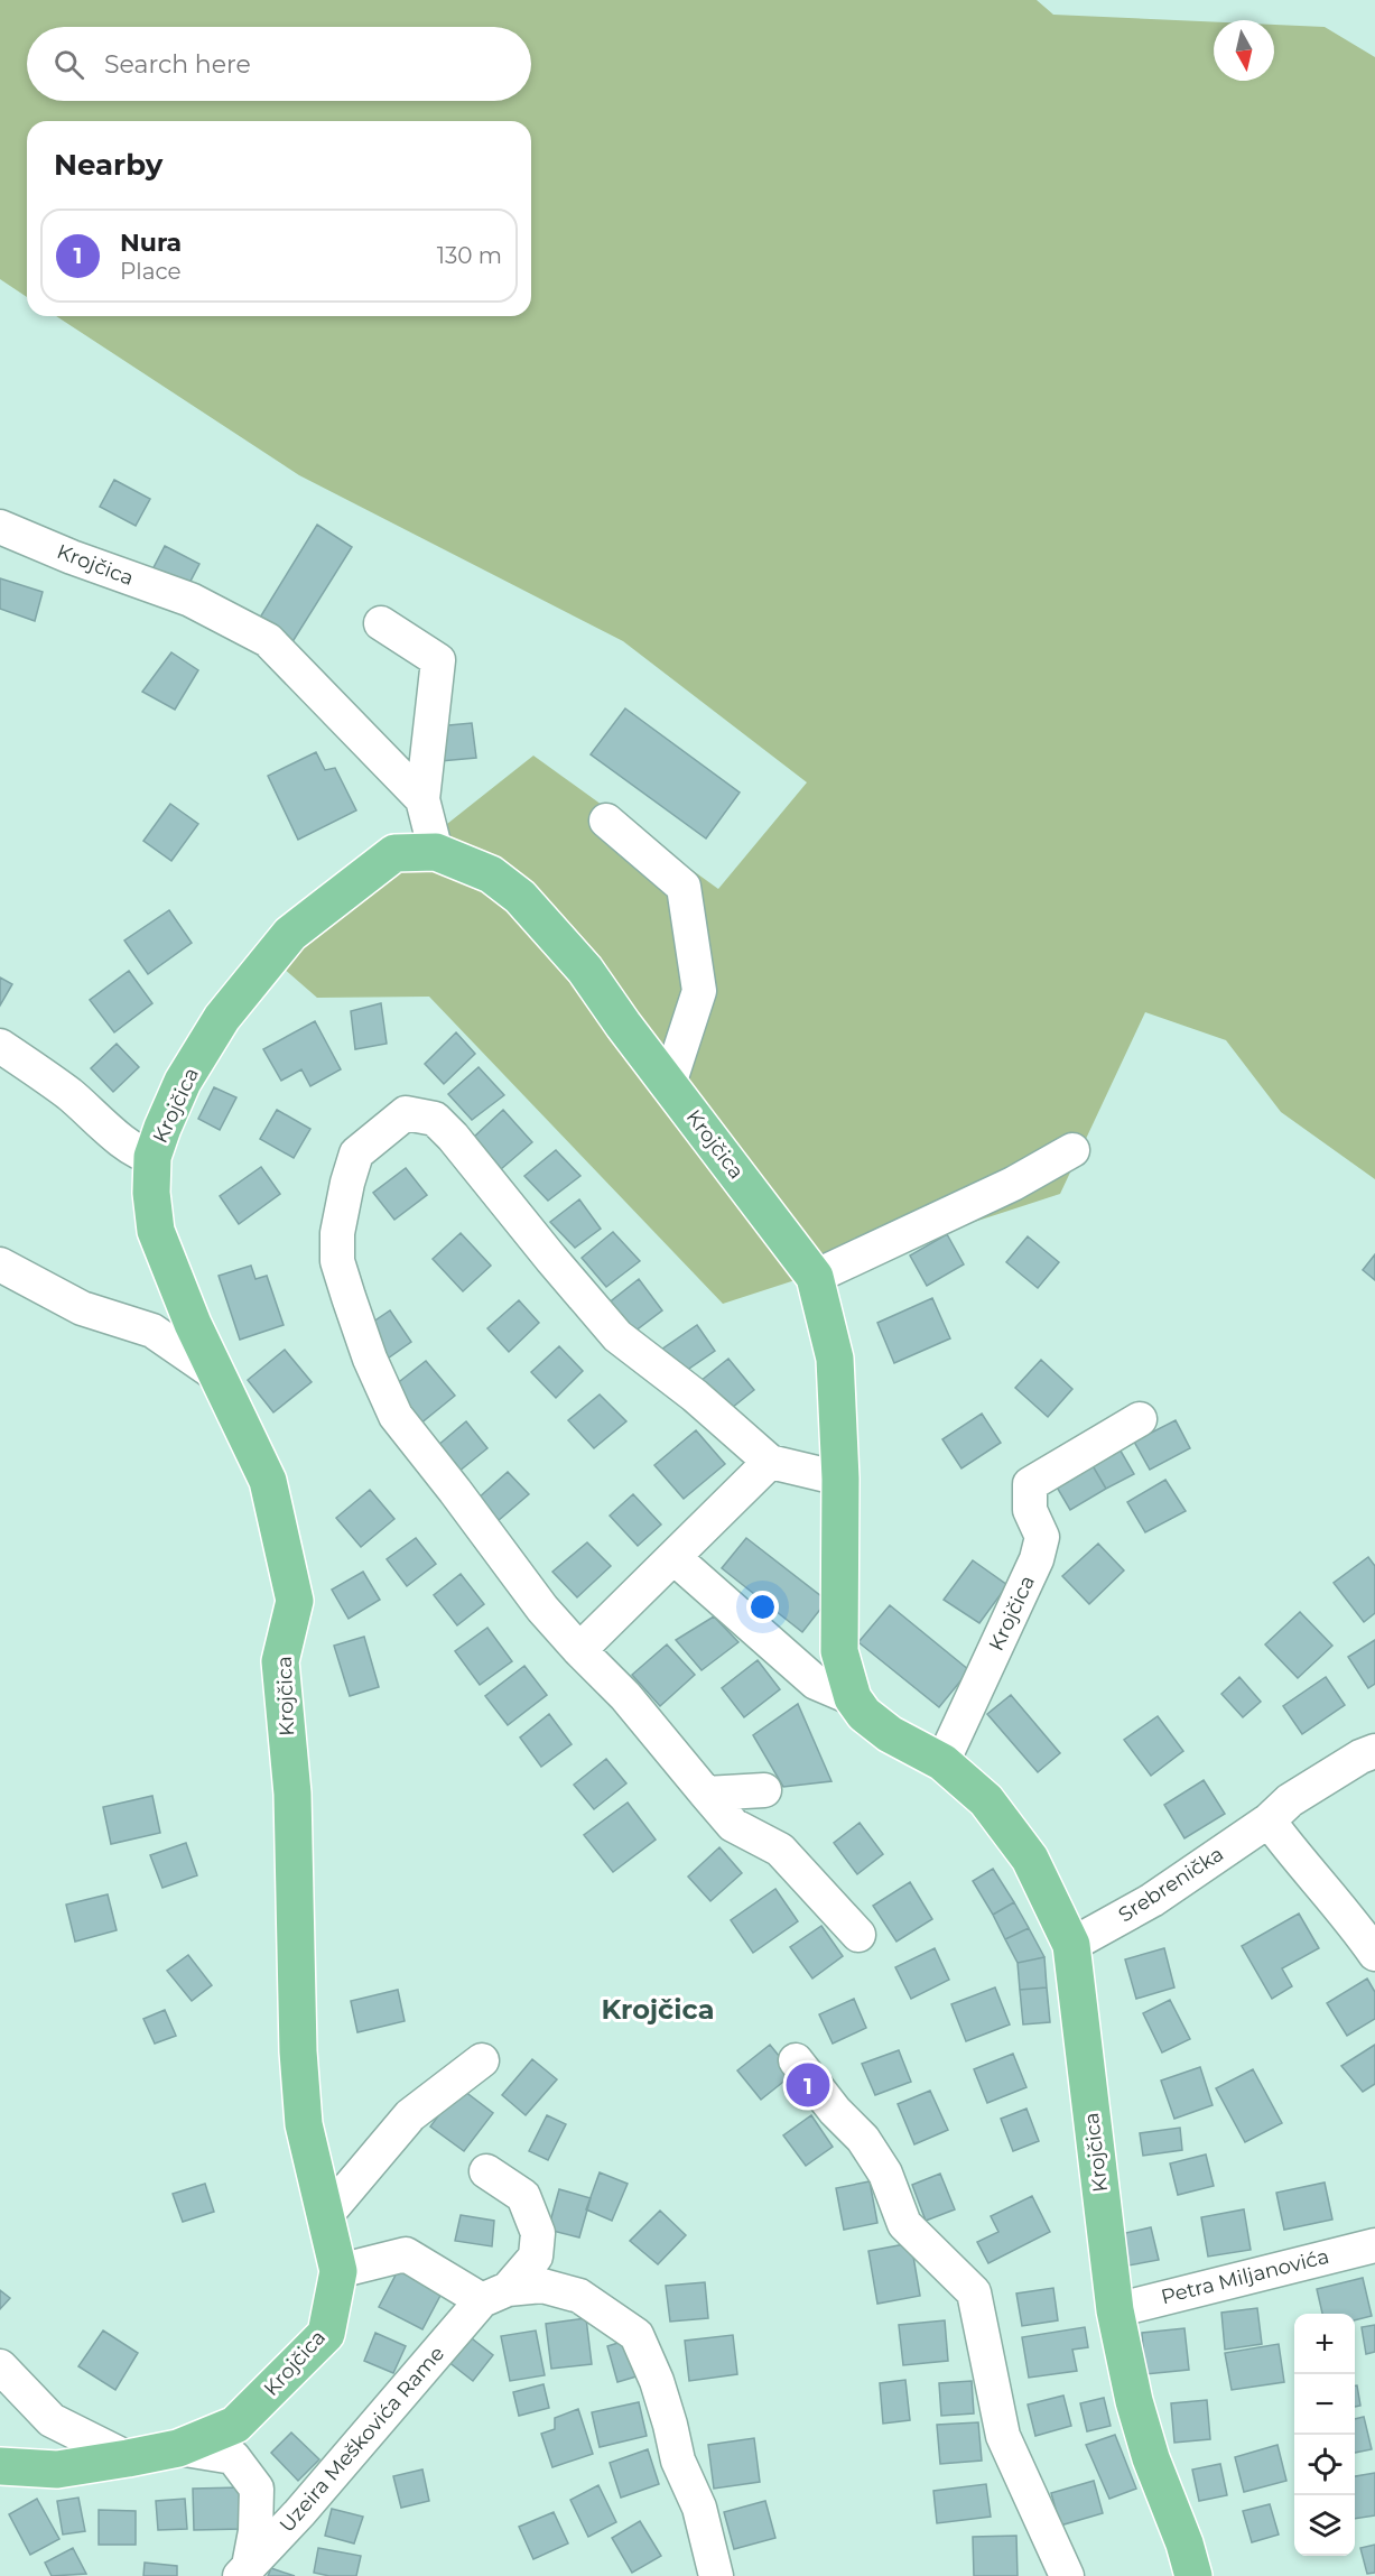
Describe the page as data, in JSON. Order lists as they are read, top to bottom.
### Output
{
  "streets": {
    "main road": ["Krojčica"],
    "street": ["Srebrenička", "Petra Miljanovića", "Uzeira Meškovića Rame"]
  },
  "crossings": [
    ["Krojčica", "Srebrenička"],
    ["Krojčica", "Petra Miljanovića"]
  ],
  "districts": ["Krojčica"],
  "north": "bottom",
  "page": {
    "search": "Search here",
    "heading": "Nearby",
    "list": [
      {
        "mark": "1",
        "name": "Nura",
        "note": "Place",
        "value": "130 m"
      }
    ],
    "pins": "1",
    "map_buttons": ["+", "−"]
  }
}
